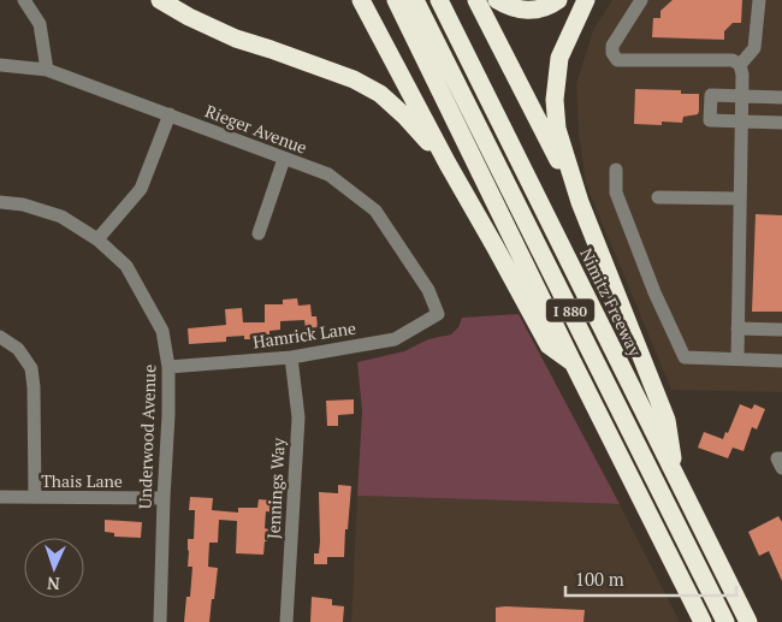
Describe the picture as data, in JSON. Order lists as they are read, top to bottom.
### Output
{
  "streets": {
    "highway": ["Nimitz Freeway", "I 880"],
    "street": [
      "Rieger Avenue",
      "Hamrick Lane",
      "Underwood Avenue",
      "Thais Lane",
      "Jennings Way"
    ]
  },
  "crossings": [
    ["Rieger Avenue", "Hamrick Lane"],
    ["Hamrick Lane", "Underwood Avenue"],
    ["Hamrick Lane", "Jennings Way"],
    ["Underwood Avenue", "Thais Lane"]
  ],
  "scale_bar": "100 m",
  "north": "bottom"
}
